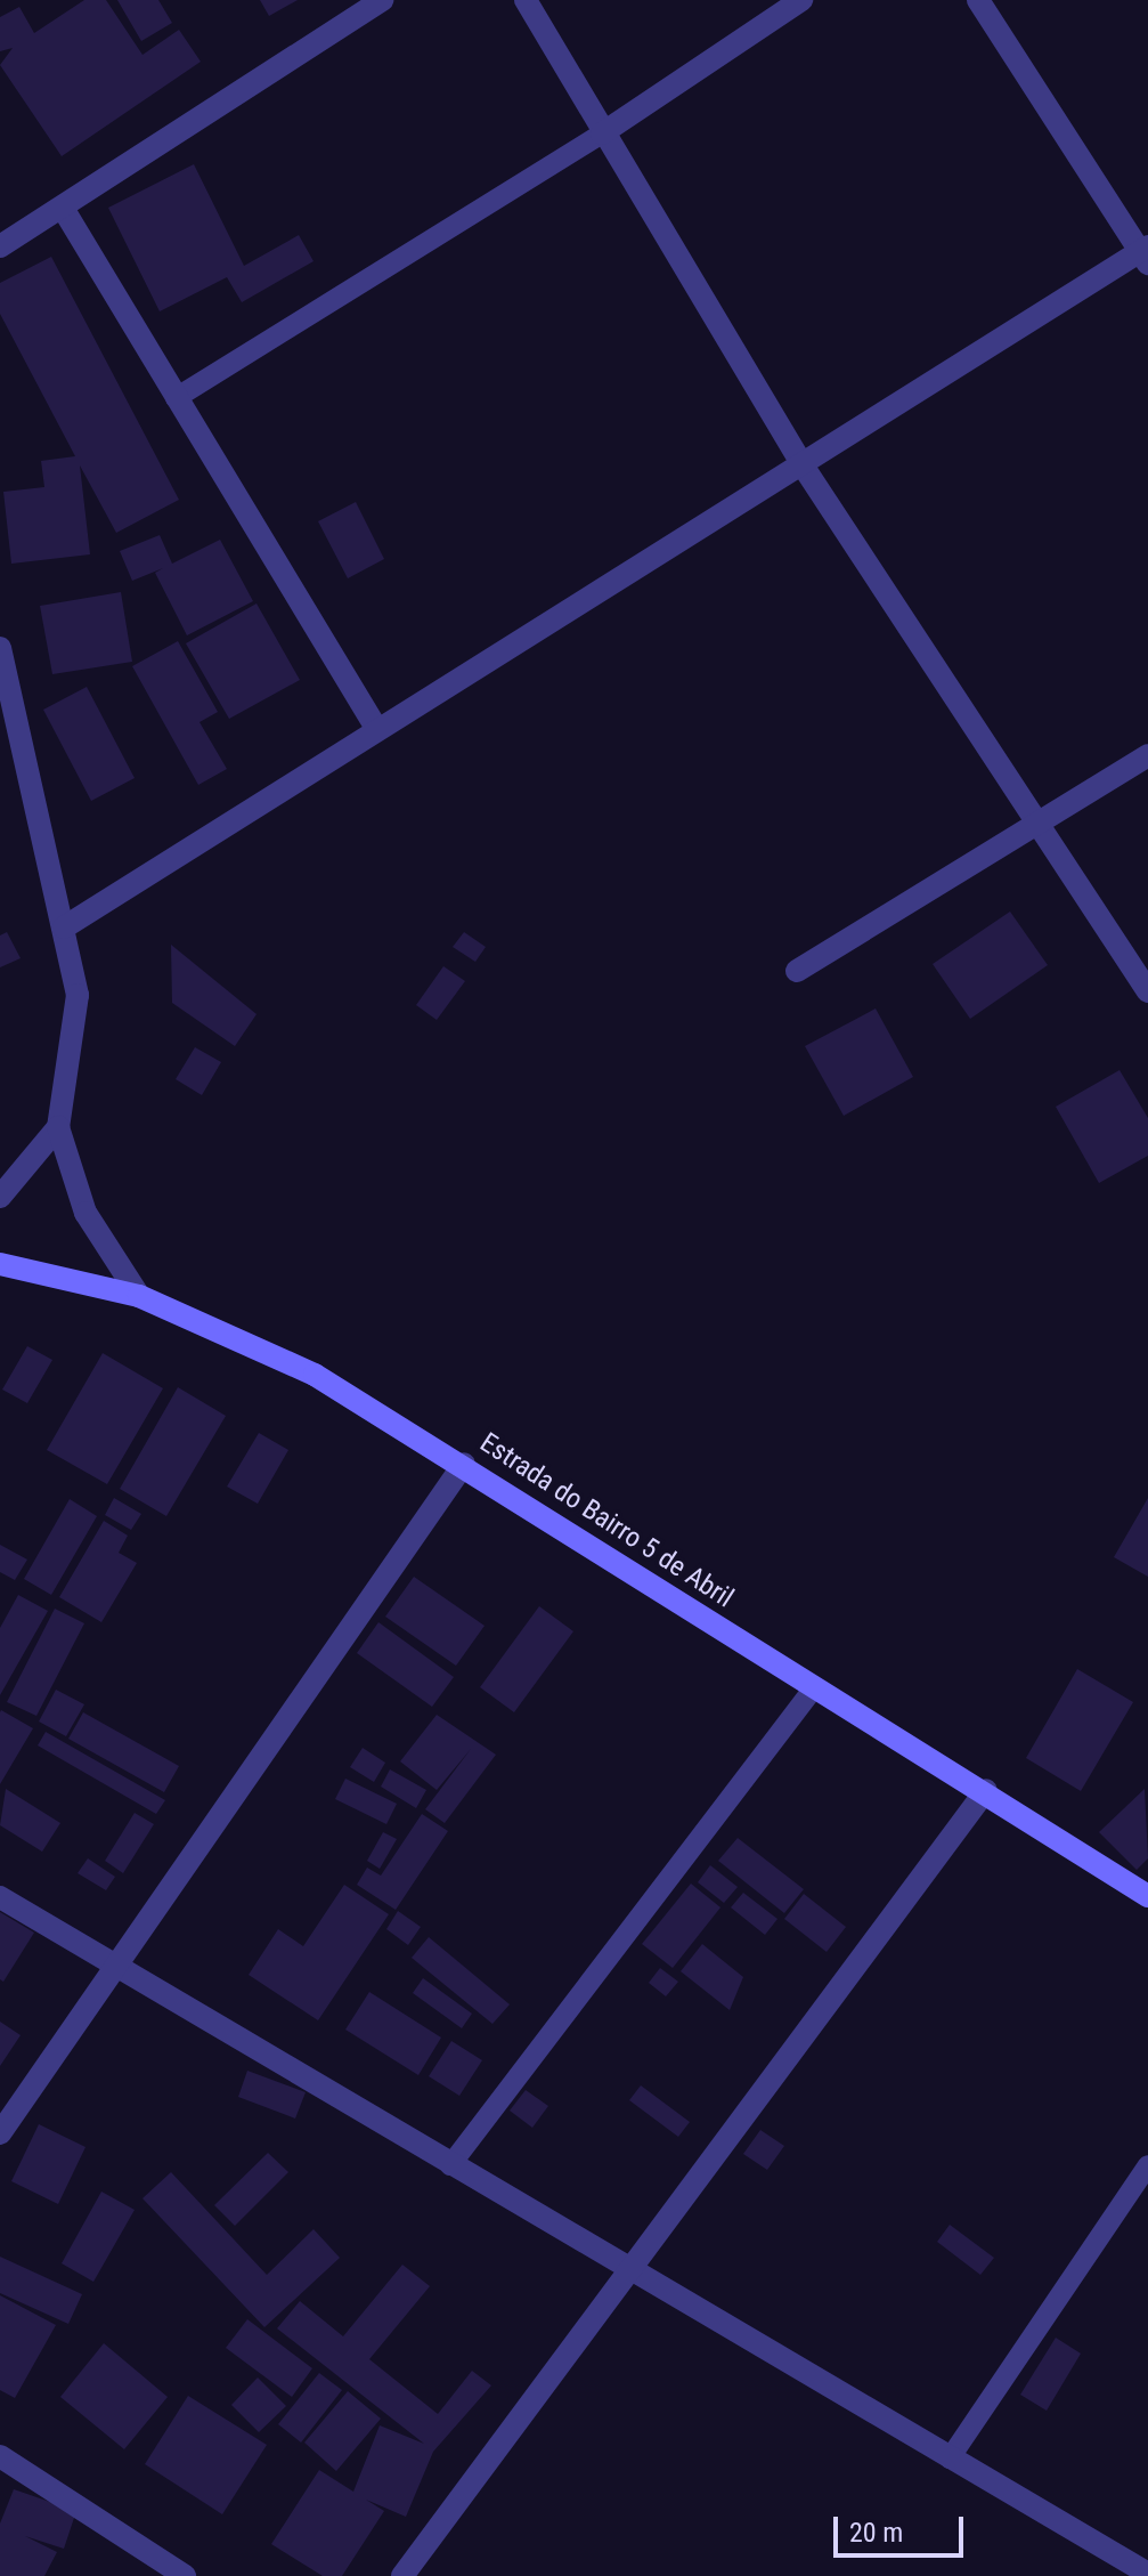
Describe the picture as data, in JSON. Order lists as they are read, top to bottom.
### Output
{
  "streets": {
    "street": ["Estrada do Bairro 5 de Abril"]
  },
  "scale_bar": "20 m"
}
